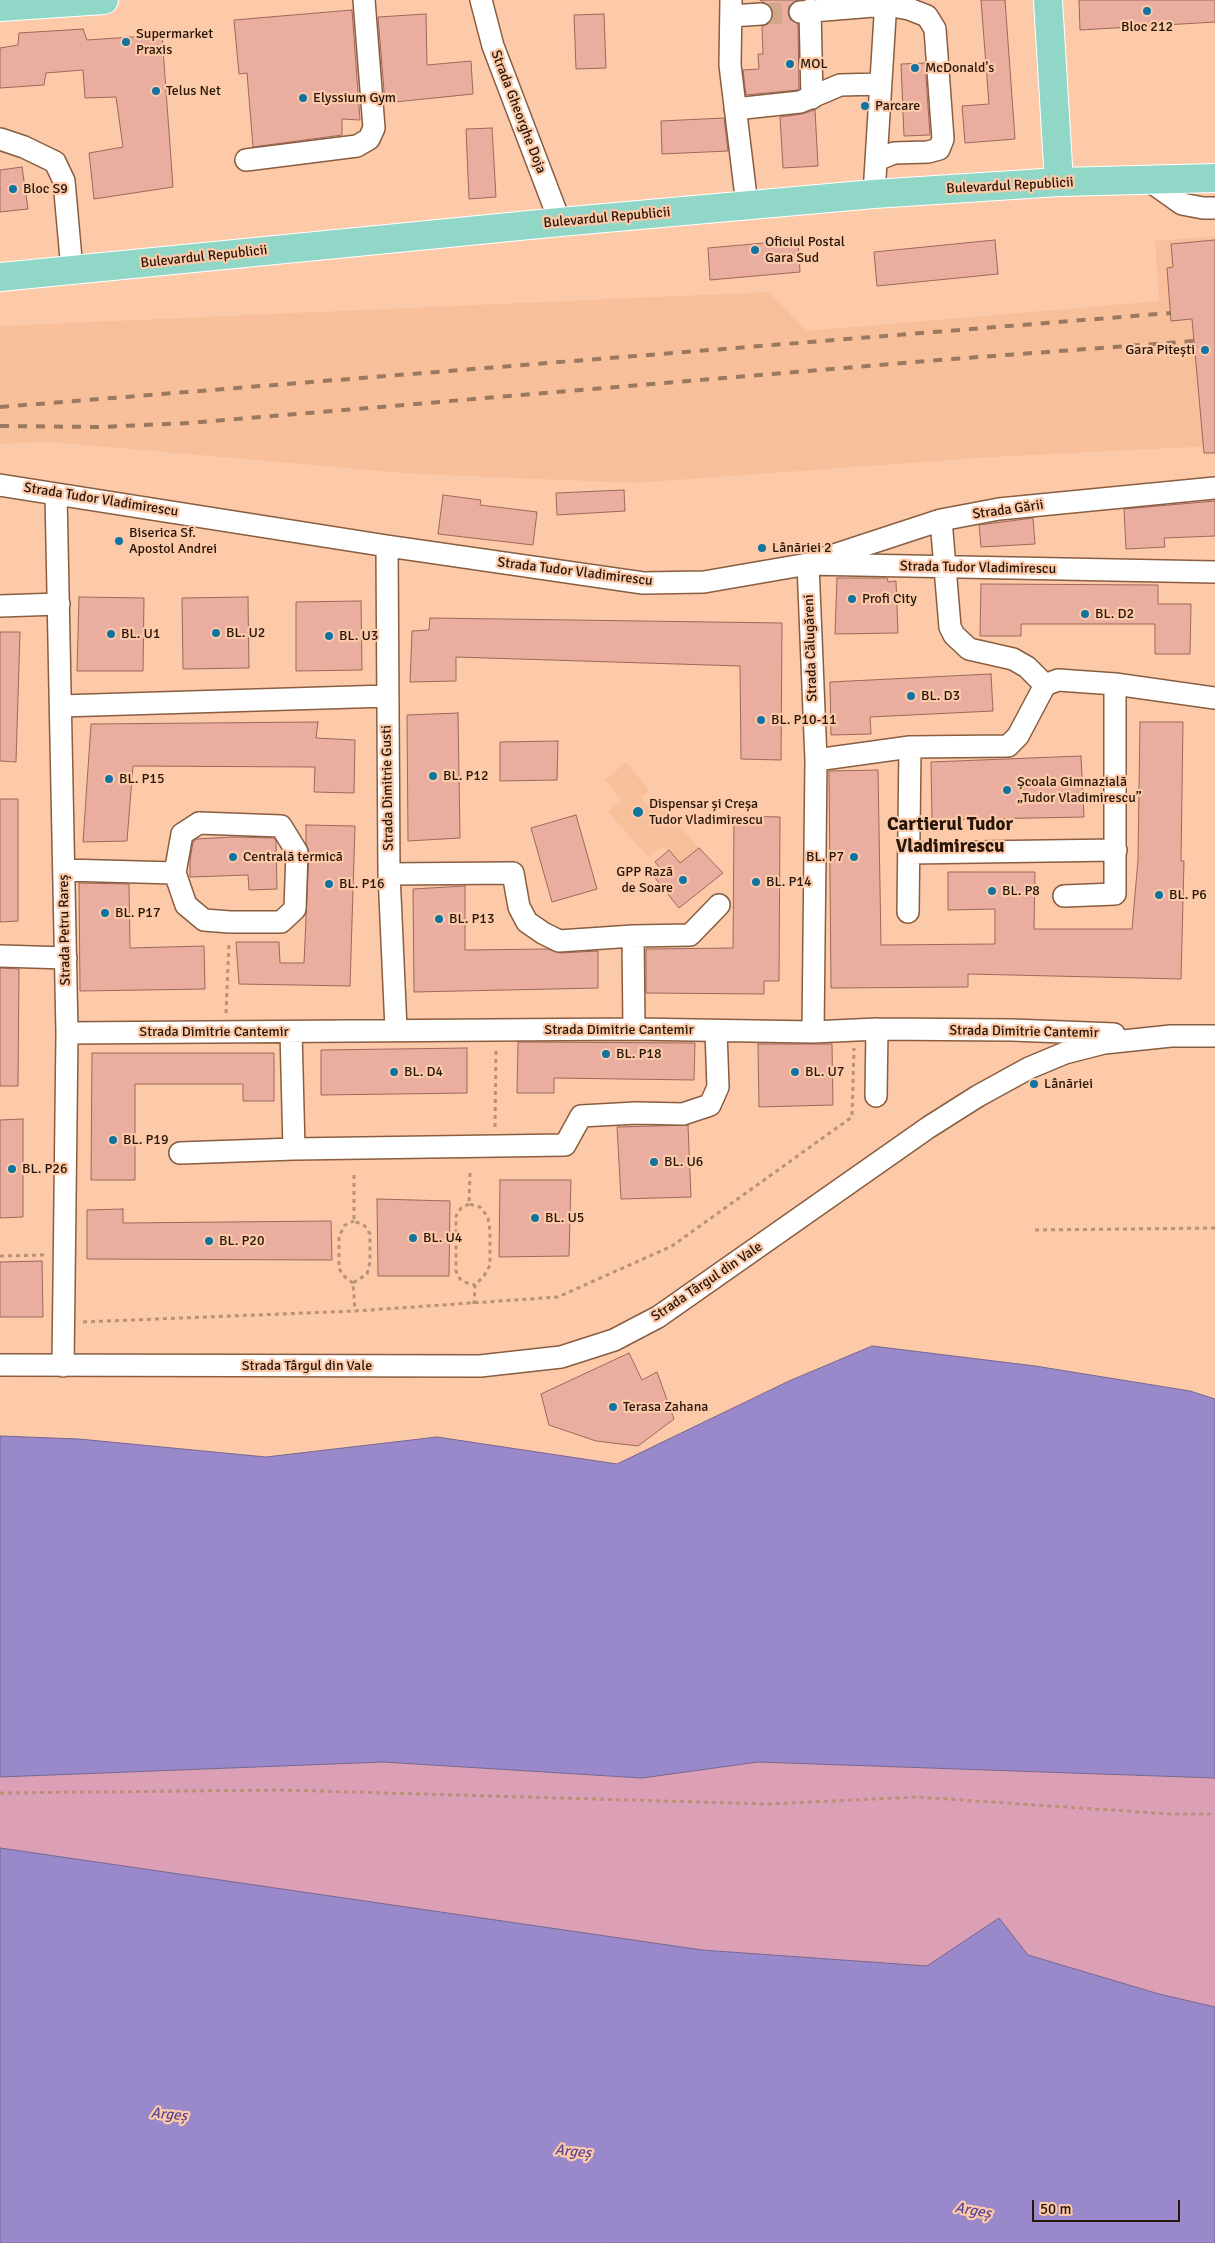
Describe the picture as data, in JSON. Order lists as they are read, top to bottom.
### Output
{
  "streets": {
    "main road": ["Bulevardul Republicii"],
    "street": [
      "Strada Gheorghe Doja",
      "Strada Tudor Vladimirescu",
      "Strada Gării",
      "Strada Călugăreni",
      "Strada Dimitrie Gusti",
      "Strada Petru Rareș",
      "Strada Dimitrie Cantemir",
      "Strada Târgul din Vale"
    ]
  },
  "crossings": [
    ["Strada Gheorghe Doja", "Bulevardul Republicii"],
    ["Strada Tudor Vladimirescu", "Strada Gării"],
    ["Strada Tudor Vladimirescu", "Strada Călugăreni"],
    ["Strada Tudor Vladimirescu", "Strada Dimitrie Gusti"],
    ["Strada Tudor Vladimirescu", "Strada Petru Rareș"],
    ["Strada Gării", "Strada Călugăreni"],
    ["Strada Călugăreni", "Strada Dimitrie Cantemir"],
    ["Strada Dimitrie Gusti", "Strada Dimitrie Cantemir"],
    ["Strada Petru Rareș", "Strada Dimitrie Cantemir"],
    ["Strada Petru Rareș", "Strada Târgul din Vale"],
    ["Strada Dimitrie Cantemir", "Strada Târgul din Vale"]
  ],
  "districts": ["Cartierul Tudor Vladimirescu"],
  "water": ["Argeș"],
  "places": [
    "Bloc 212",
    "Supermarket Praxis",
    "MOL",
    "McDonald's",
    "Telus Net",
    "Elyssium Gym",
    "Parcare",
    "Bloc S9",
    "Oficiul Postal Gara Sud",
    "Gara Pitești",
    "Biserica Sf. Apostol Andrei",
    "Lânăriei 2",
    "Profi City",
    "BL. D2",
    "BL. U2",
    "BL. U1",
    "BL. U3",
    "BL. D3",
    "BL. P10-11",
    "BL. P12",
    "BL. P15",
    "Școala Gimnazială „Tudor Vladimirescu”",
    "Dispensar și Creșa Tudor Vladimirescu",
    "Centrală termică",
    "BL. P7",
    "GPP Rază de Soare",
    "BL. P14",
    "BL. P16",
    "BL. P8",
    "BL. P6",
    "BL. P17",
    "BL. P13",
    "BL. P18",
    "BL. D4",
    "BL. U7",
    "Lânăriei",
    "BL. P19",
    "BL. U6",
    "BL. P26",
    "BL. U5",
    "BL. U4",
    "BL. P20",
    "Terasa Zahana"
  ],
  "scale_bar": "50 m"
}
